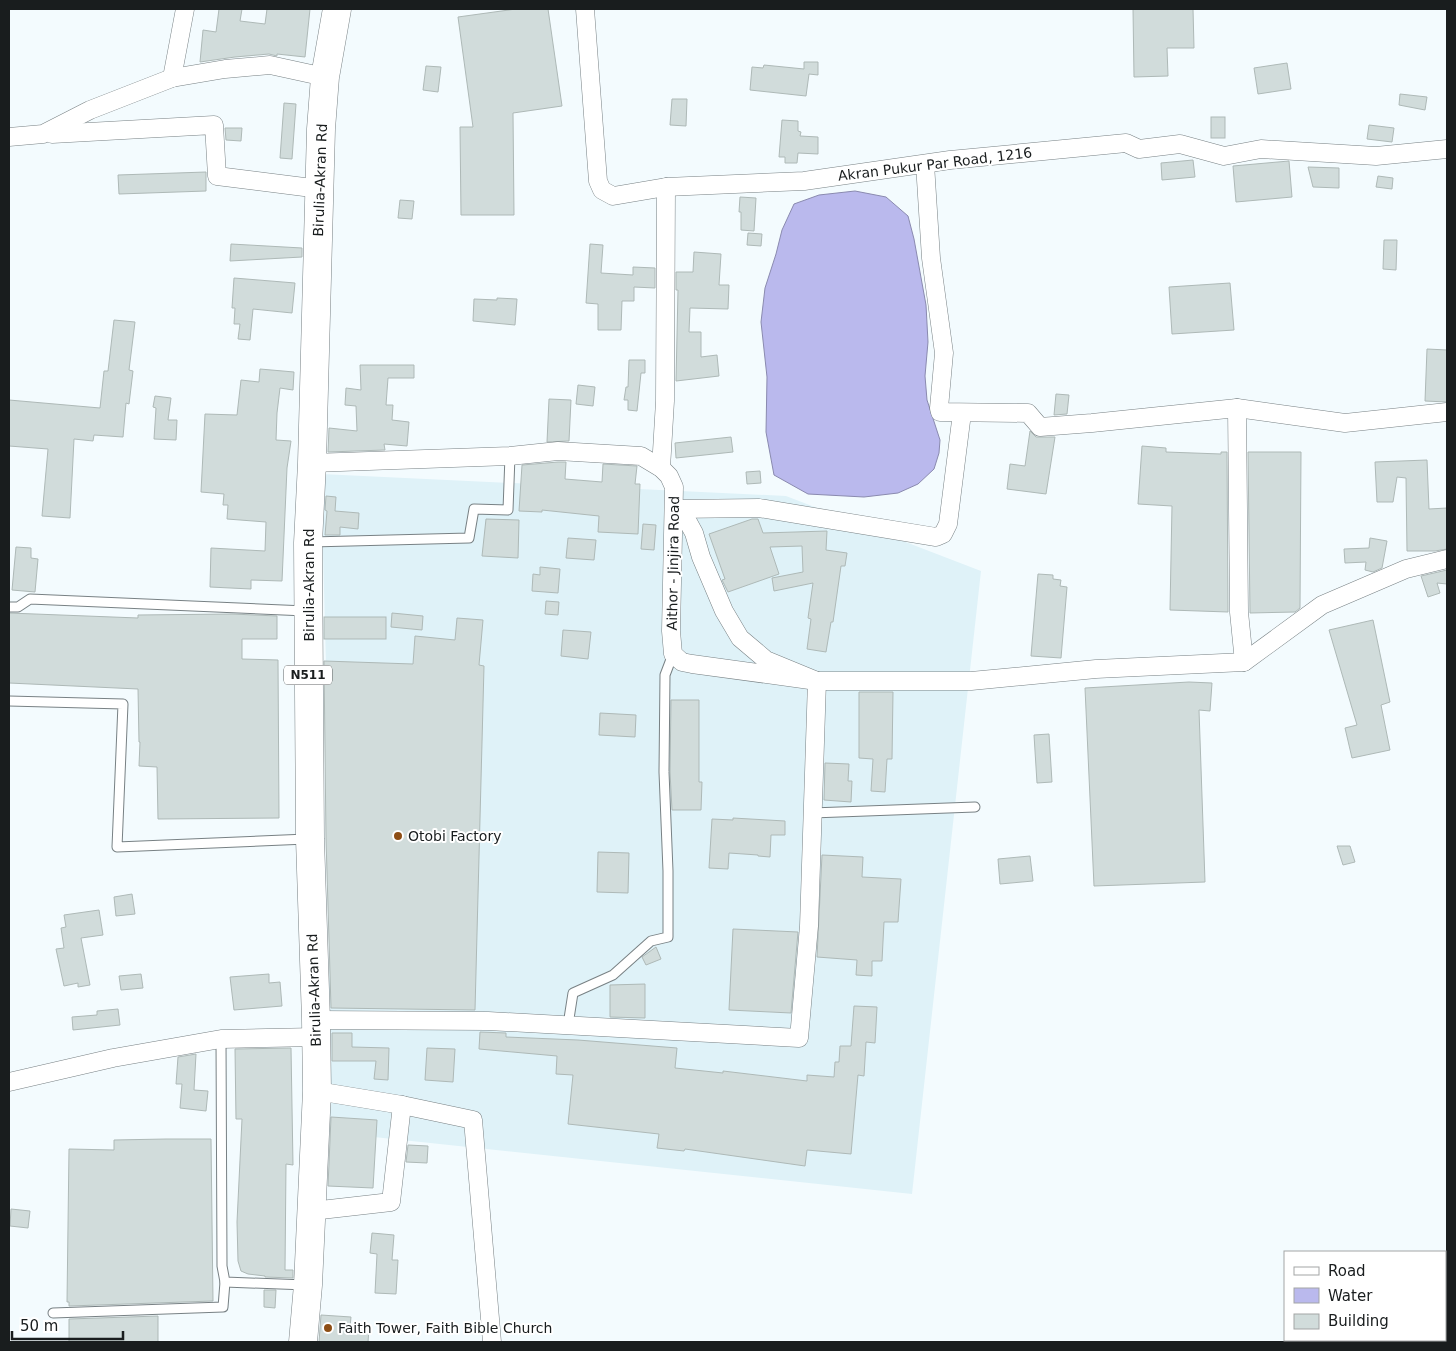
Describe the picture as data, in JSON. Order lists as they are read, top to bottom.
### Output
{
  "streets": {
    "highway": ["Birulia-Akran Rd", "N511"],
    "street": ["Akran Pukur Par Road, 1216", "Aithor - Jinjira Road"]
  },
  "crossings": [
    ["Birulia-Akran Rd", "Aithor - Jinjira Road"]
  ],
  "places": ["Otobi Factory", "Faith Tower, Faith Bible Church"],
  "legend": ["Road", "Water", "Building"],
  "scale_bar": "50 m"
}
